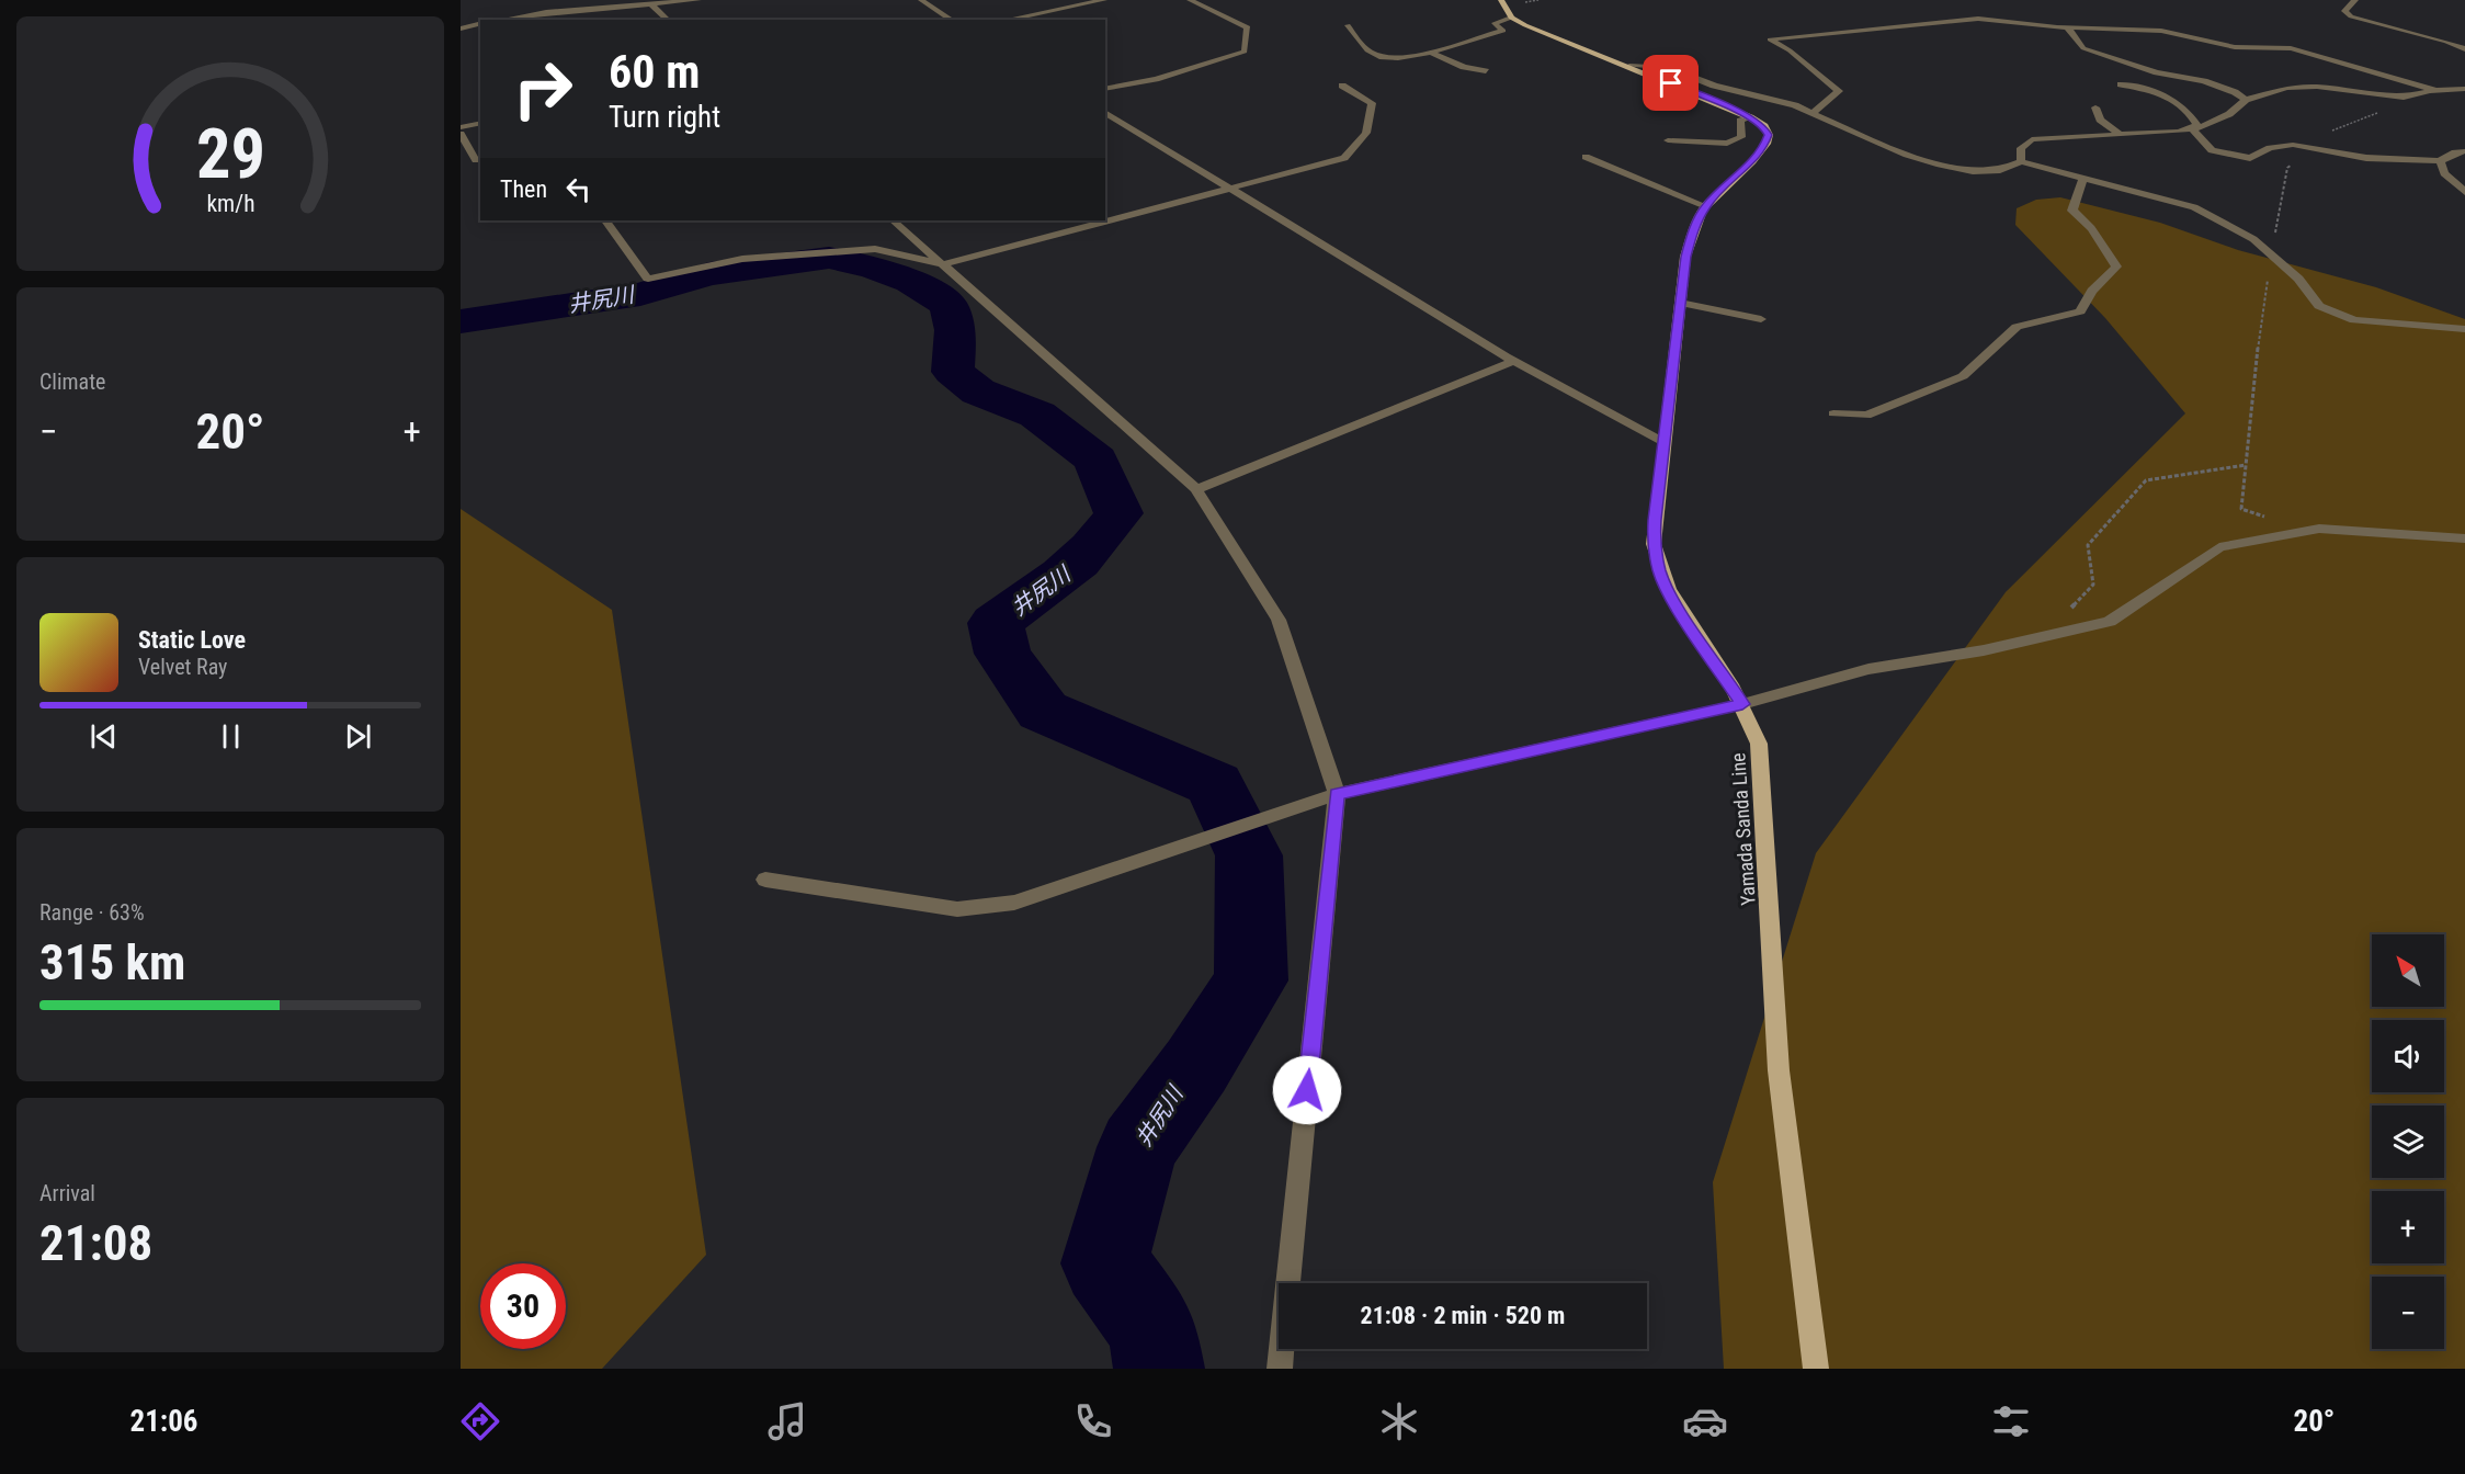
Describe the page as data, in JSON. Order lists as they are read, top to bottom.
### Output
{
  "streets": {
    "main road": ["Yamada Sanda Line"]
  },
  "water": ["井尻川"],
  "north": "top left",
  "page": {
    "turn": ["60 m", "Turn right"],
    "then": "Then",
    "tile": [
      "Climate",
      ["Range · 63%", "315 km"],
      ["Arrival", "21:08"]
    ],
    "heat": ["−", "20°", "+"],
    "song": ["Static Love", "Velvet Ray"],
    "map_buttons": ["+", "−"],
    "limit": "30",
    "trip": "21:08 · 2 min · 520 m",
    "tabs": ["21:06", "20°"],
    "gauge": ["29", "km/h"]
  }
}
